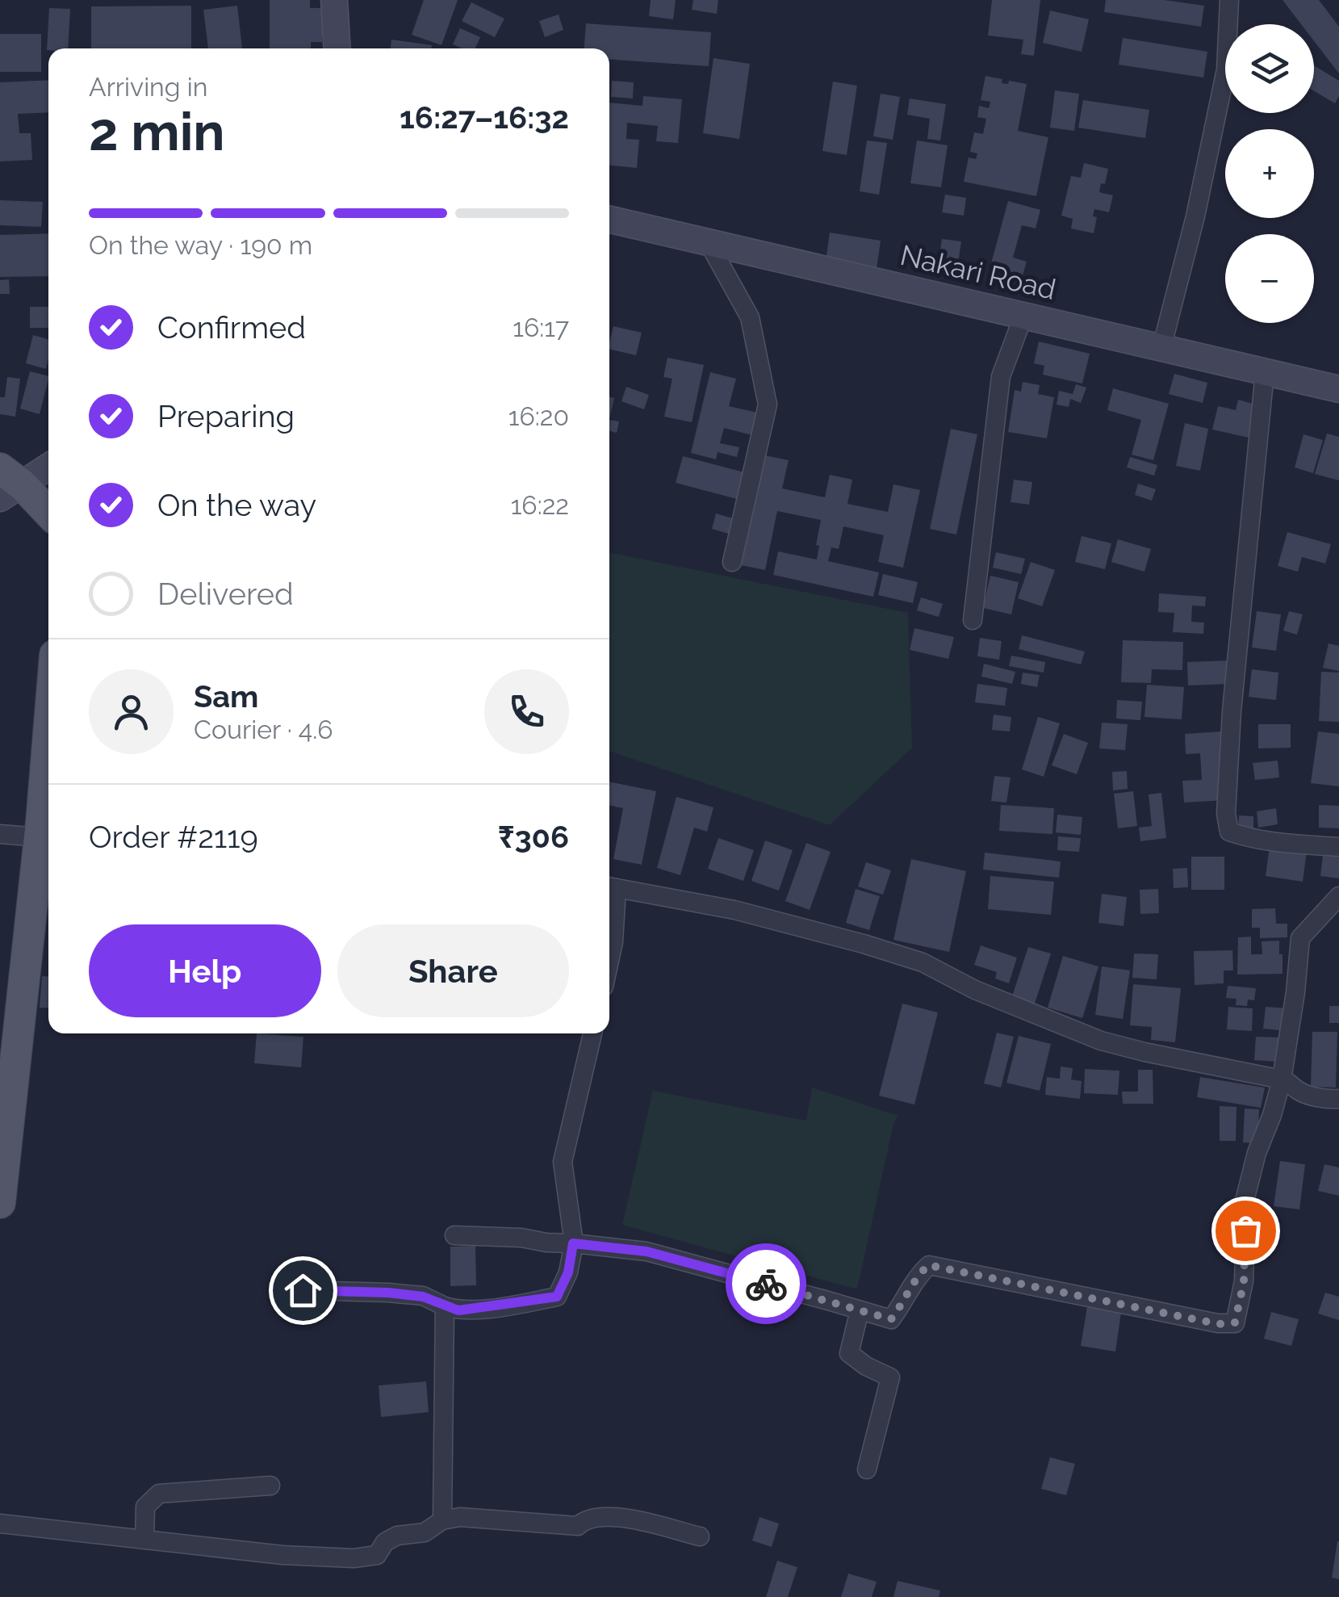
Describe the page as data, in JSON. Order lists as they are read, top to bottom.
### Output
{
  "streets": {
    "street": ["Nakari Road"]
  },
  "page": {
    "map_buttons": ["+", "−"],
    "heading": ["2 min", "Arriving in", "16:27–16:32"],
    "panel": [
      "Sam",
      "Courier · 4.6",
      "Order #2119",
      "₹306"
    ],
    "bar": "On the way · 190 m",
    "list": [
      ["Confirmed", "16:17"],
      ["Preparing", "16:20"],
      ["On the way", "16:22"],
      "Delivered"
    ],
    "buttons": ["Help", "Share"]
  }
}
